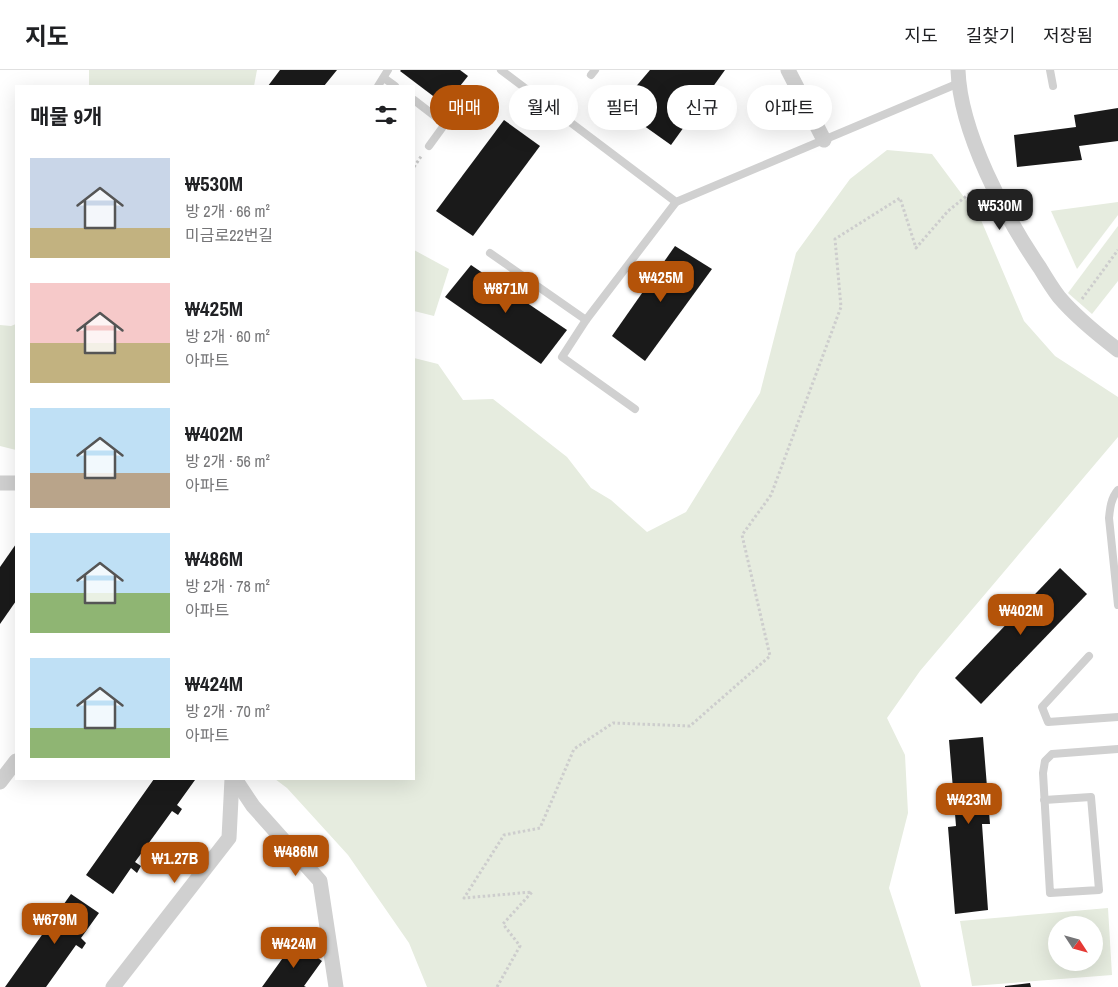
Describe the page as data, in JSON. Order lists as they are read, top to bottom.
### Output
{
  "north": "bottom right",
  "page": {
    "header": "지도",
    "nav": ["지도", "길찾기", "저장됨"],
    "chip": [
      "매매",
      "월세",
      "필터",
      "신규",
      "아파트"
    ],
    "heading": "매물 9개",
    "list": [
      {
        "name": "₩530M",
        "note": "방 2개 · 66 m² · 미금로22번길"
      },
      {
        "name": "₩425M",
        "note": "방 2개 · 60 m² · 아파트"
      },
      {
        "name": "₩402M",
        "note": "방 2개 · 56 m² · 아파트"
      },
      {
        "name": "₩486M",
        "note": "방 2개 · 78 m² · 아파트"
      },
      {
        "name": "₩424M",
        "note": "방 2개 · 70 m² · 아파트"
      }
    ],
    "price": [
      "₩530M",
      "₩425M",
      "₩871M",
      "₩402M",
      "₩423M",
      "₩486M",
      "₩1.27B",
      "₩679M",
      "₩424M"
    ]
  }
}
